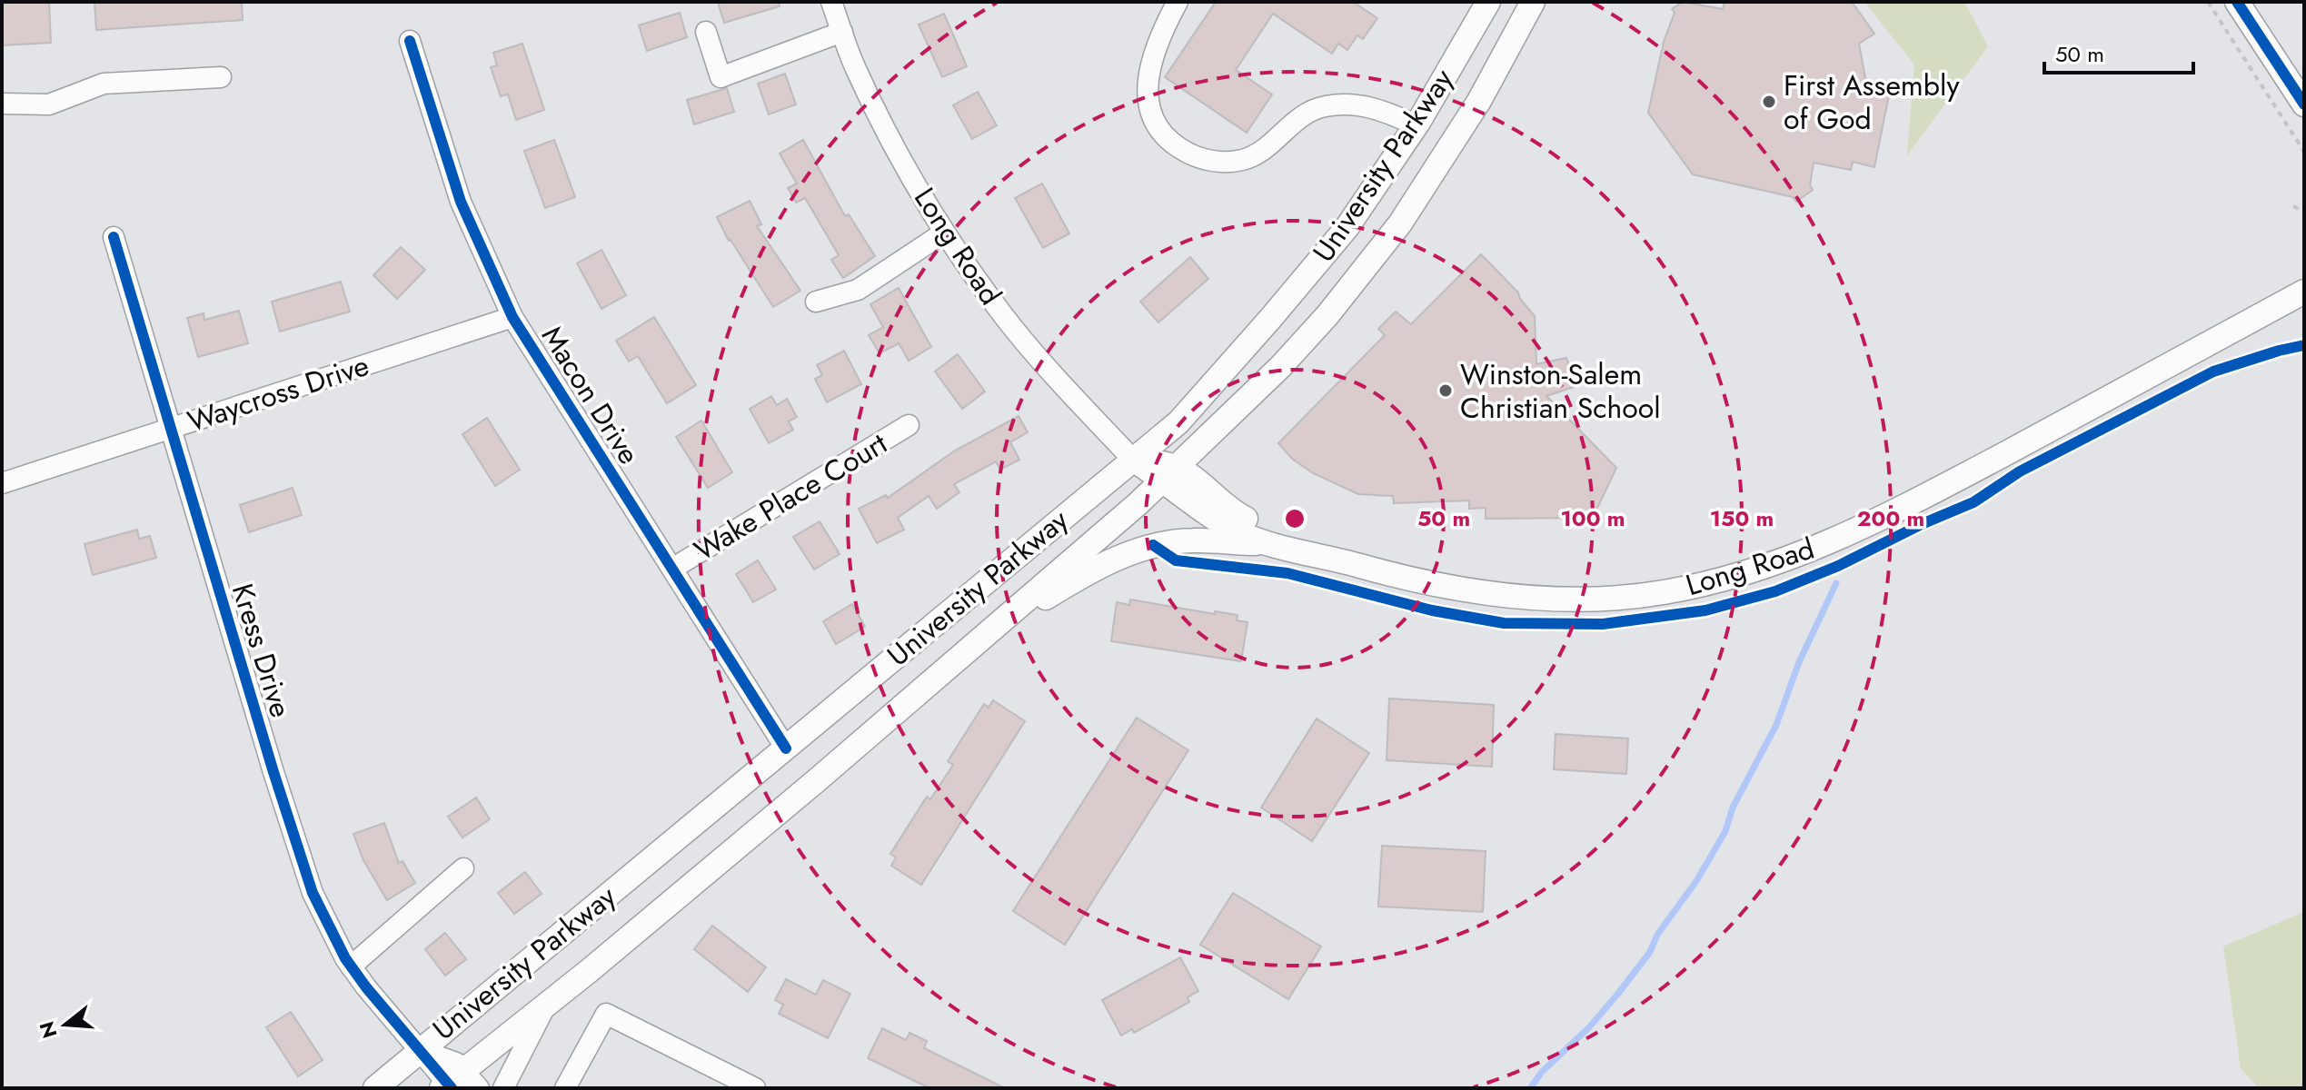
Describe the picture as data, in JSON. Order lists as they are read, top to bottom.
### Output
{
  "streets": {
    "main road": ["University Parkway", "Long Road"],
    "street": [
      "Waycross Drive",
      "Macon Drive",
      "Wake Place Court",
      "Kress Drive"
    ]
  },
  "crossings": [
    ["University Parkway", "Long Road"],
    ["University Parkway", "Macon Drive"],
    ["University Parkway", "Kress Drive"],
    ["Waycross Drive", "Macon Drive"],
    ["Waycross Drive", "Kress Drive"],
    ["Macon Drive", "Wake Place Court"]
  ],
  "places": ["First Assembly of God", "Winston-Salem Christian School"],
  "scale_bar": "50 m",
  "north": "left",
  "rings": [
    "50 m",
    "100 m",
    "150 m",
    "200 m"
  ]
}
